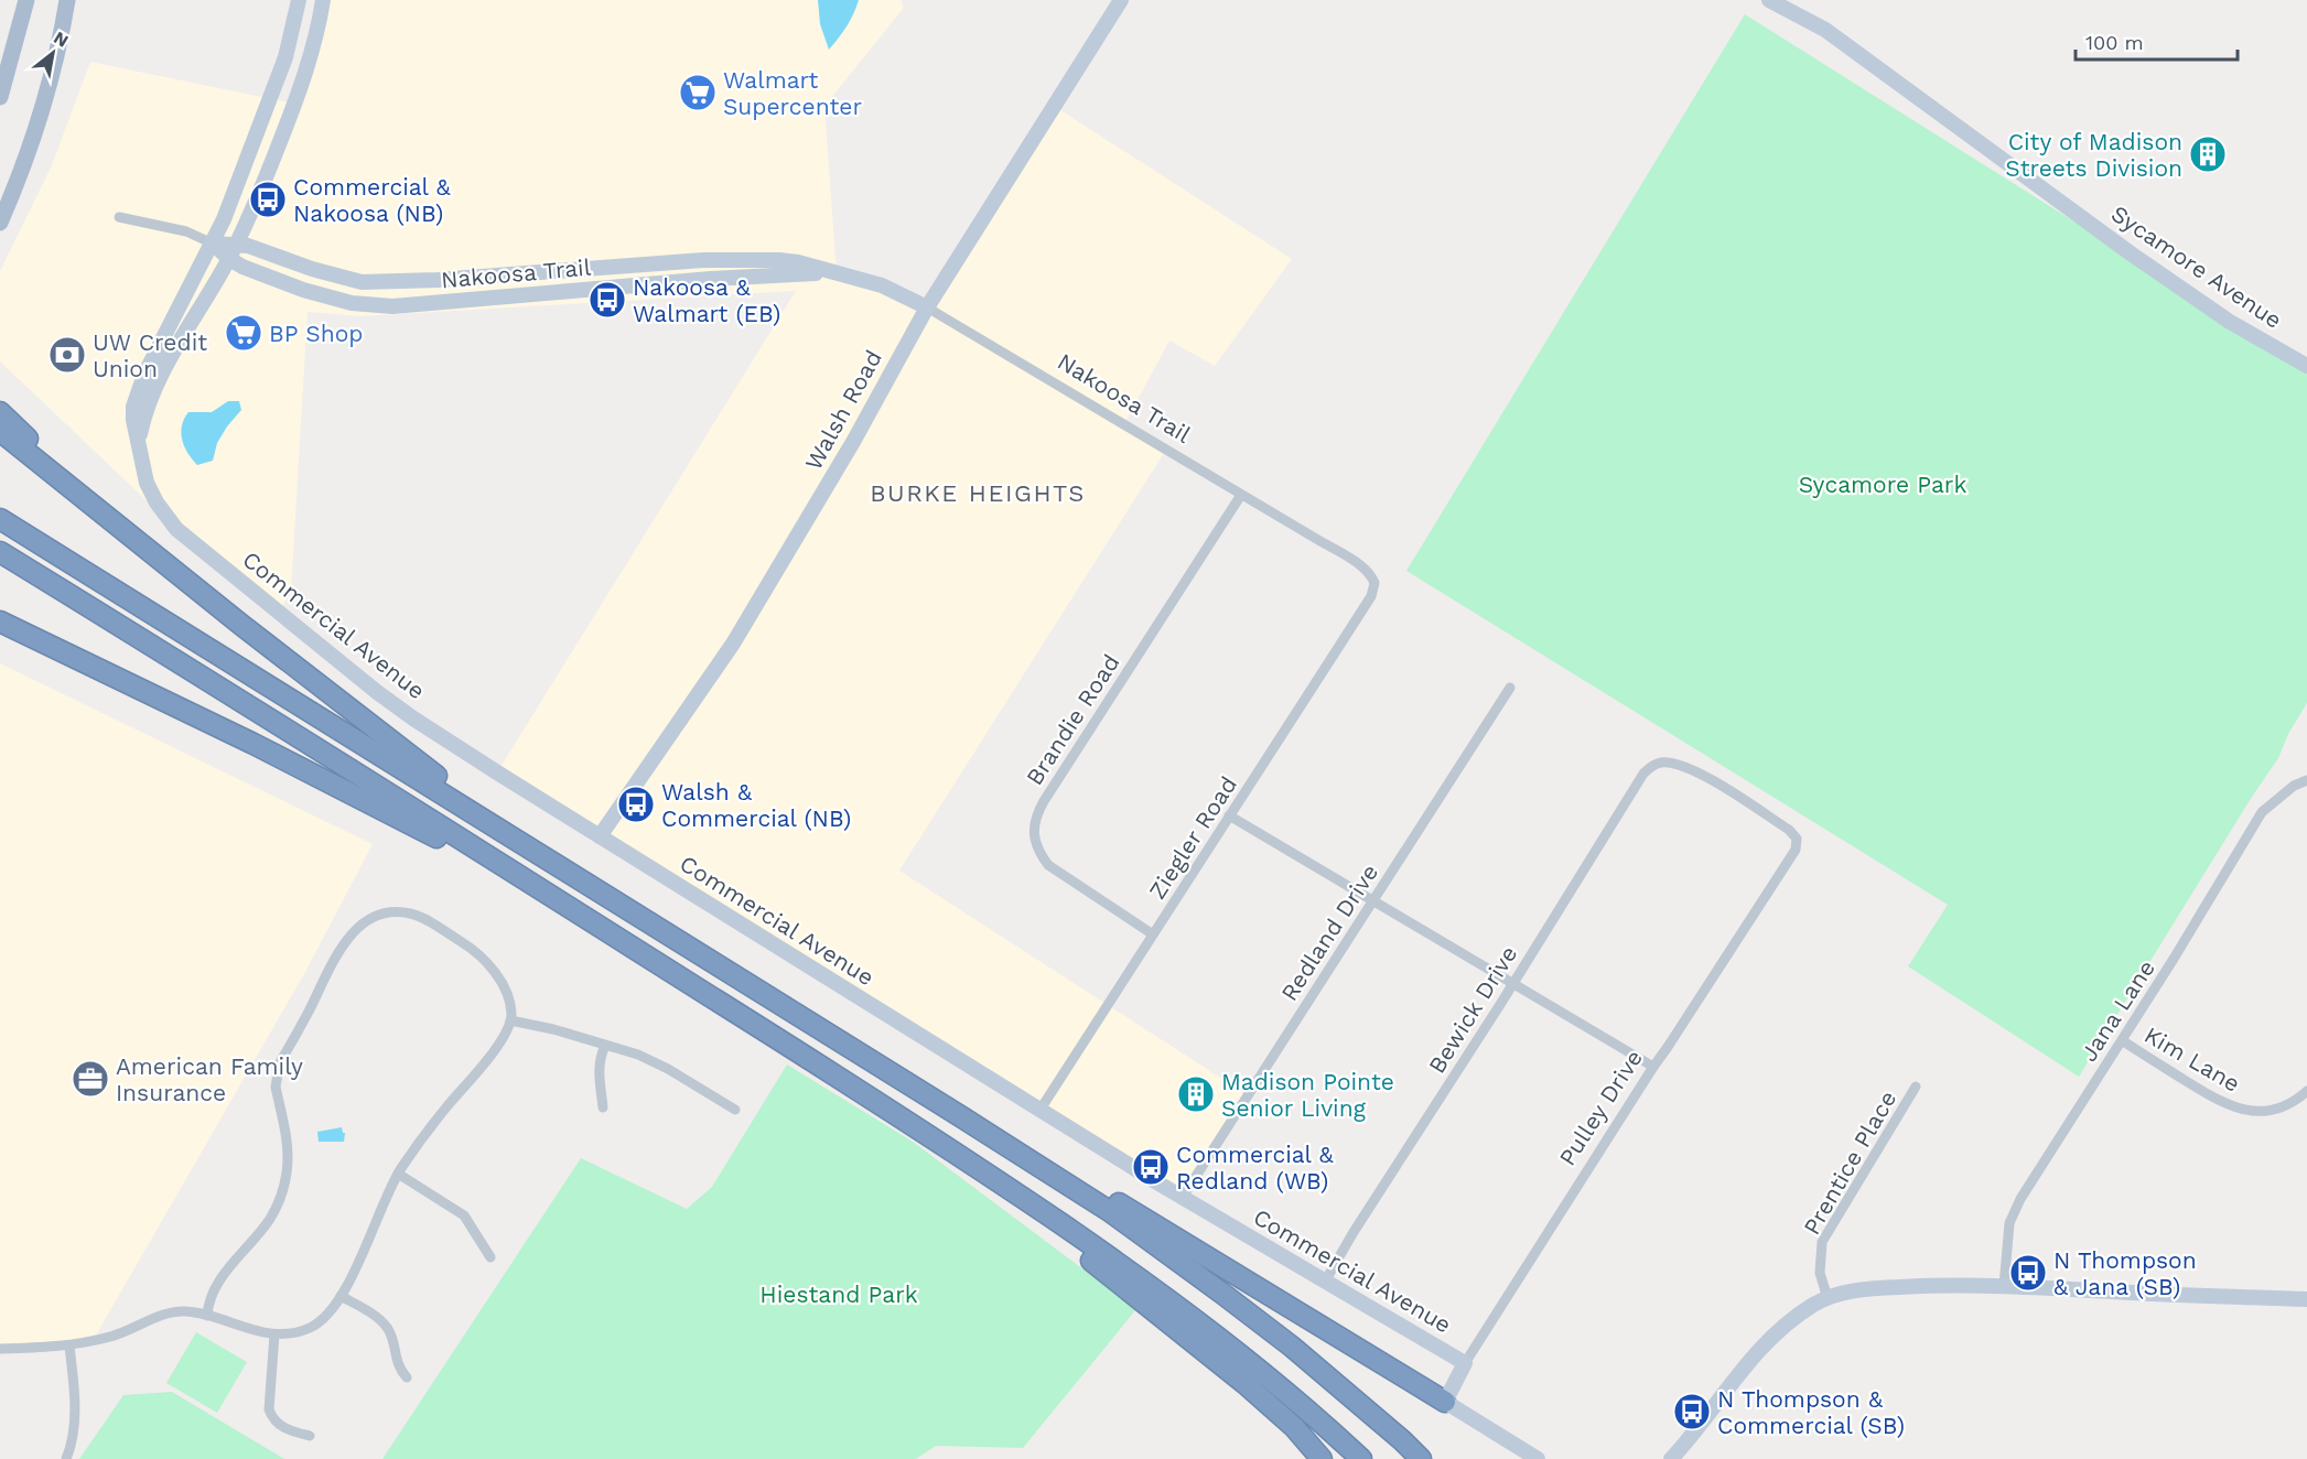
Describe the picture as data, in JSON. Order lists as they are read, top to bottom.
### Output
{
  "streets": {
    "street": [
      "Sycamore Avenue",
      "Nakoosa Trail",
      "Walsh Road",
      "Commercial Avenue",
      "Brandie Road",
      "Ziegler Road",
      "Redland Drive",
      "Bewick Drive",
      "Jana Lane",
      "Kim Lane",
      "Pulley Drive",
      "Prentice Place"
    ]
  },
  "crossings": [
    ["Nakoosa Trail", "Walsh Road"],
    ["Nakoosa Trail", "Commercial Avenue"],
    ["Nakoosa Trail", "Brandie Road"],
    ["Nakoosa Trail", "Ziegler Road"],
    ["Walsh Road", "Commercial Avenue"],
    ["Commercial Avenue", "Ziegler Road"],
    ["Commercial Avenue", "Redland Drive"],
    ["Commercial Avenue", "Bewick Drive"],
    ["Commercial Avenue", "Pulley Drive"],
    ["Brandie Road", "Ziegler Road"],
    ["Bewick Drive", "Pulley Drive"],
    ["Jana Lane", "Kim Lane"]
  ],
  "districts": ["BURKE HEIGHTS"],
  "parks": ["Sycamore Park", "Hiestand Park"],
  "places": {
    "supermarket": ["Walmart Supercenter", "BP Shop"],
    "building": ["City of Madison Streets Division", "Madison Pointe Senior Living"],
    "bus stop": [
      "Commercial & Nakoosa (NB)",
      "Nakoosa & Walmart (EB)",
      "Walsh & Commercial (NB)",
      "Commercial & Redland (WB)",
      "N Thompson & Jana (SB)",
      "N Thompson & Commercial (SB)"
    ],
    "bank": ["UW Credit Union"],
    "office": ["American Family Insurance"]
  },
  "scale_bar": "100 m",
  "north": "top right"
}
